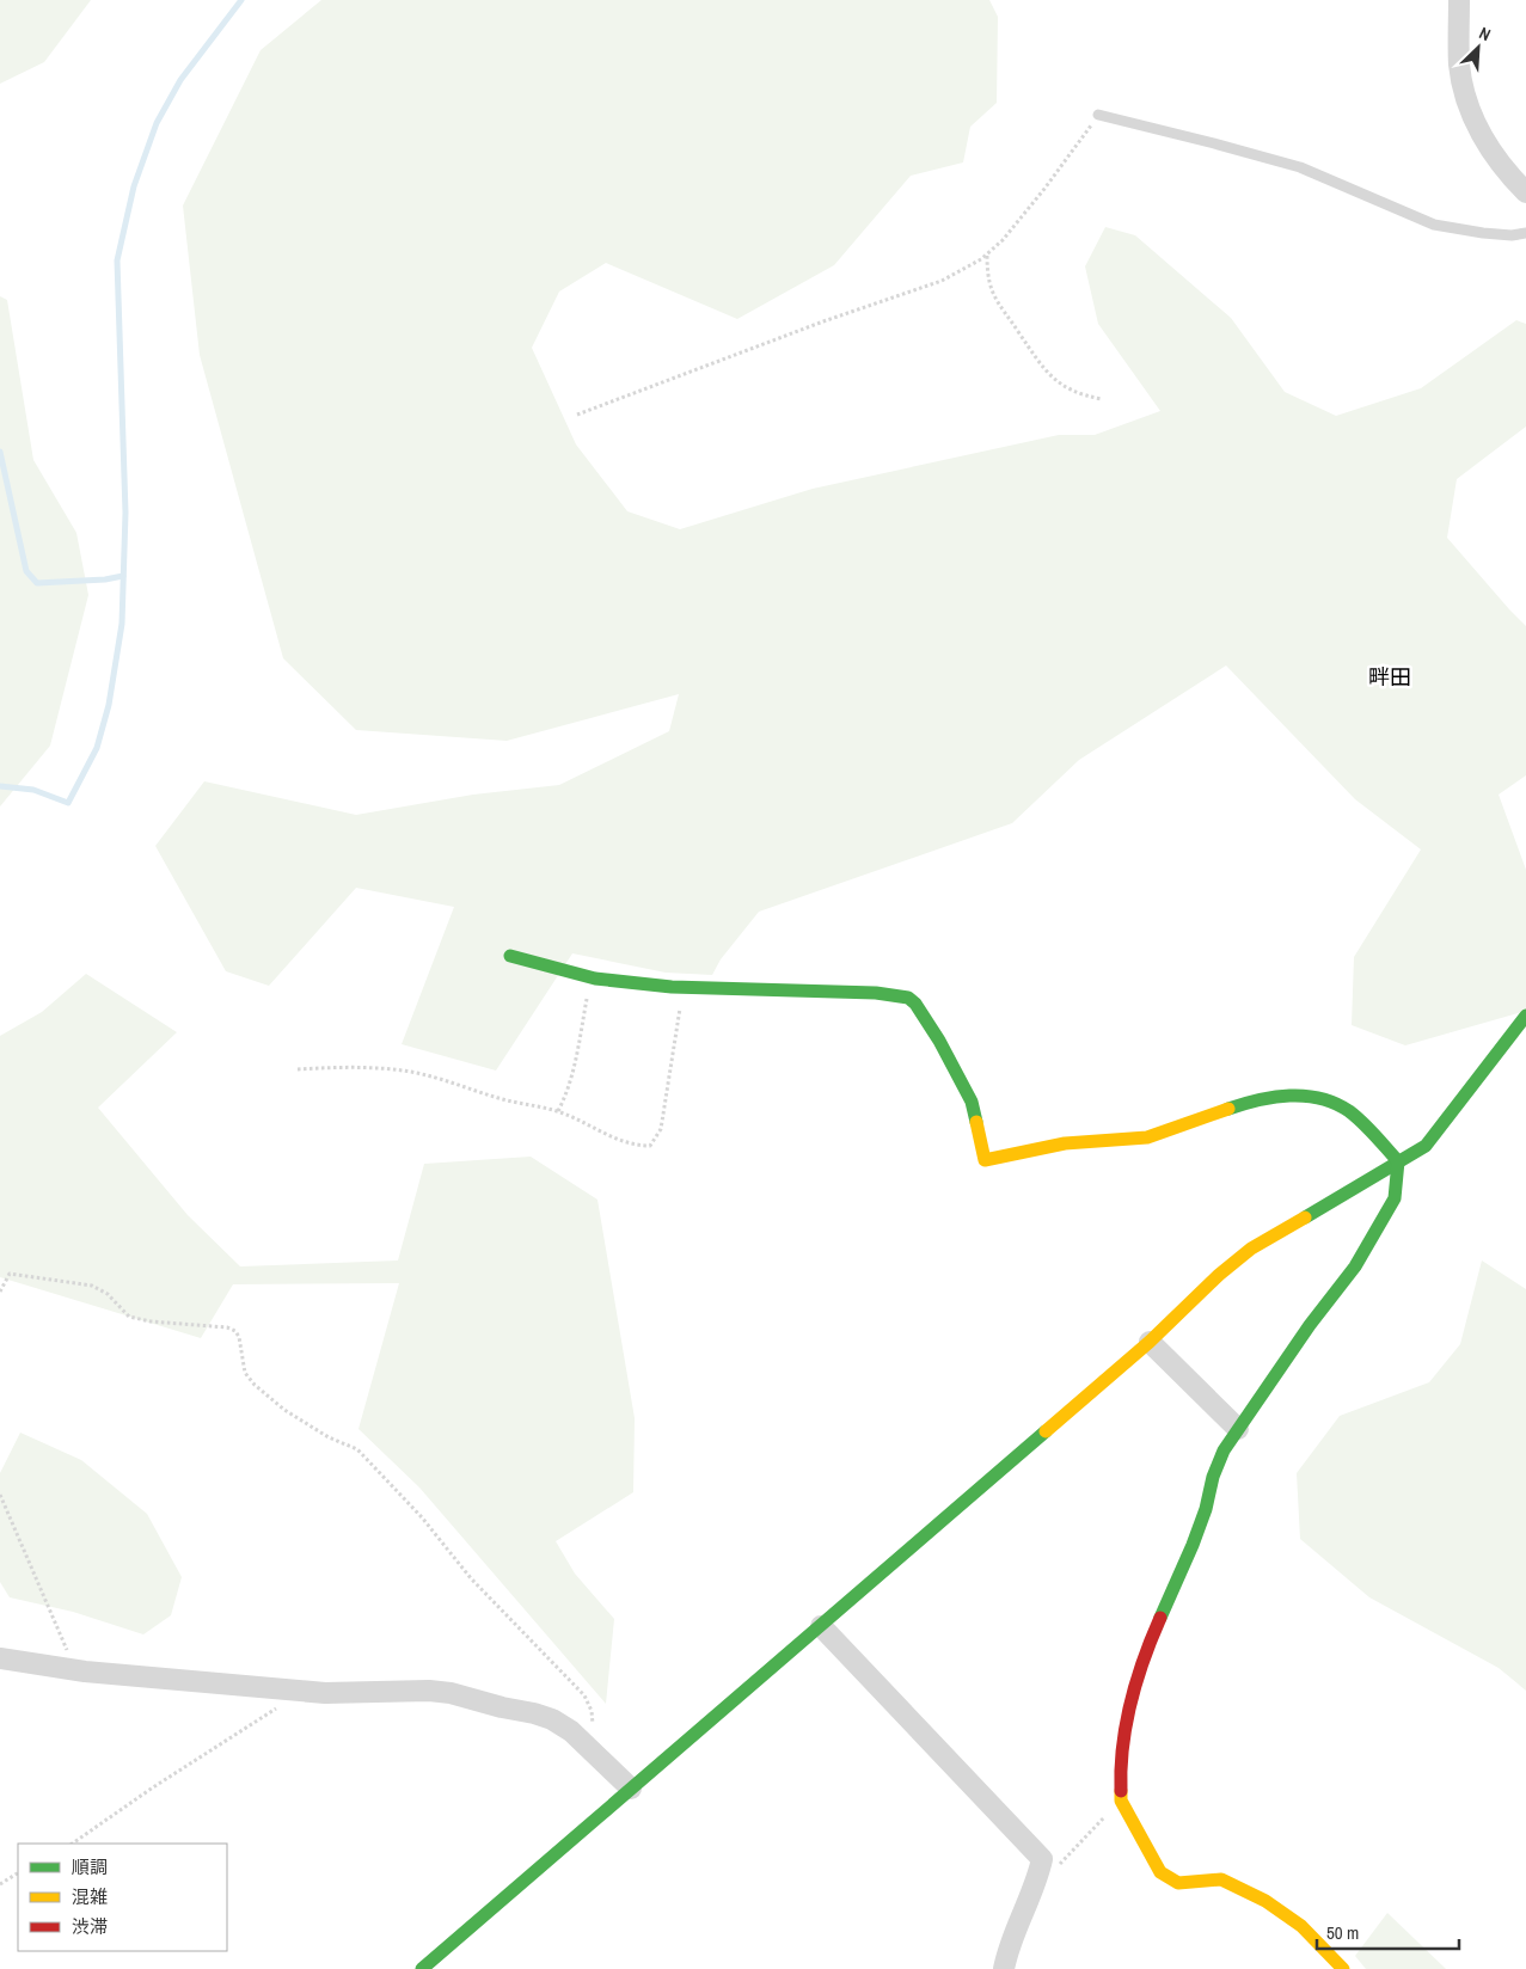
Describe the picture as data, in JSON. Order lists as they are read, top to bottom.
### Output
{
  "districts": ["畔田"],
  "legend": ["順調", "混雑", "渋滞"],
  "scale_bar": "50 m",
  "north": "top right"
}
